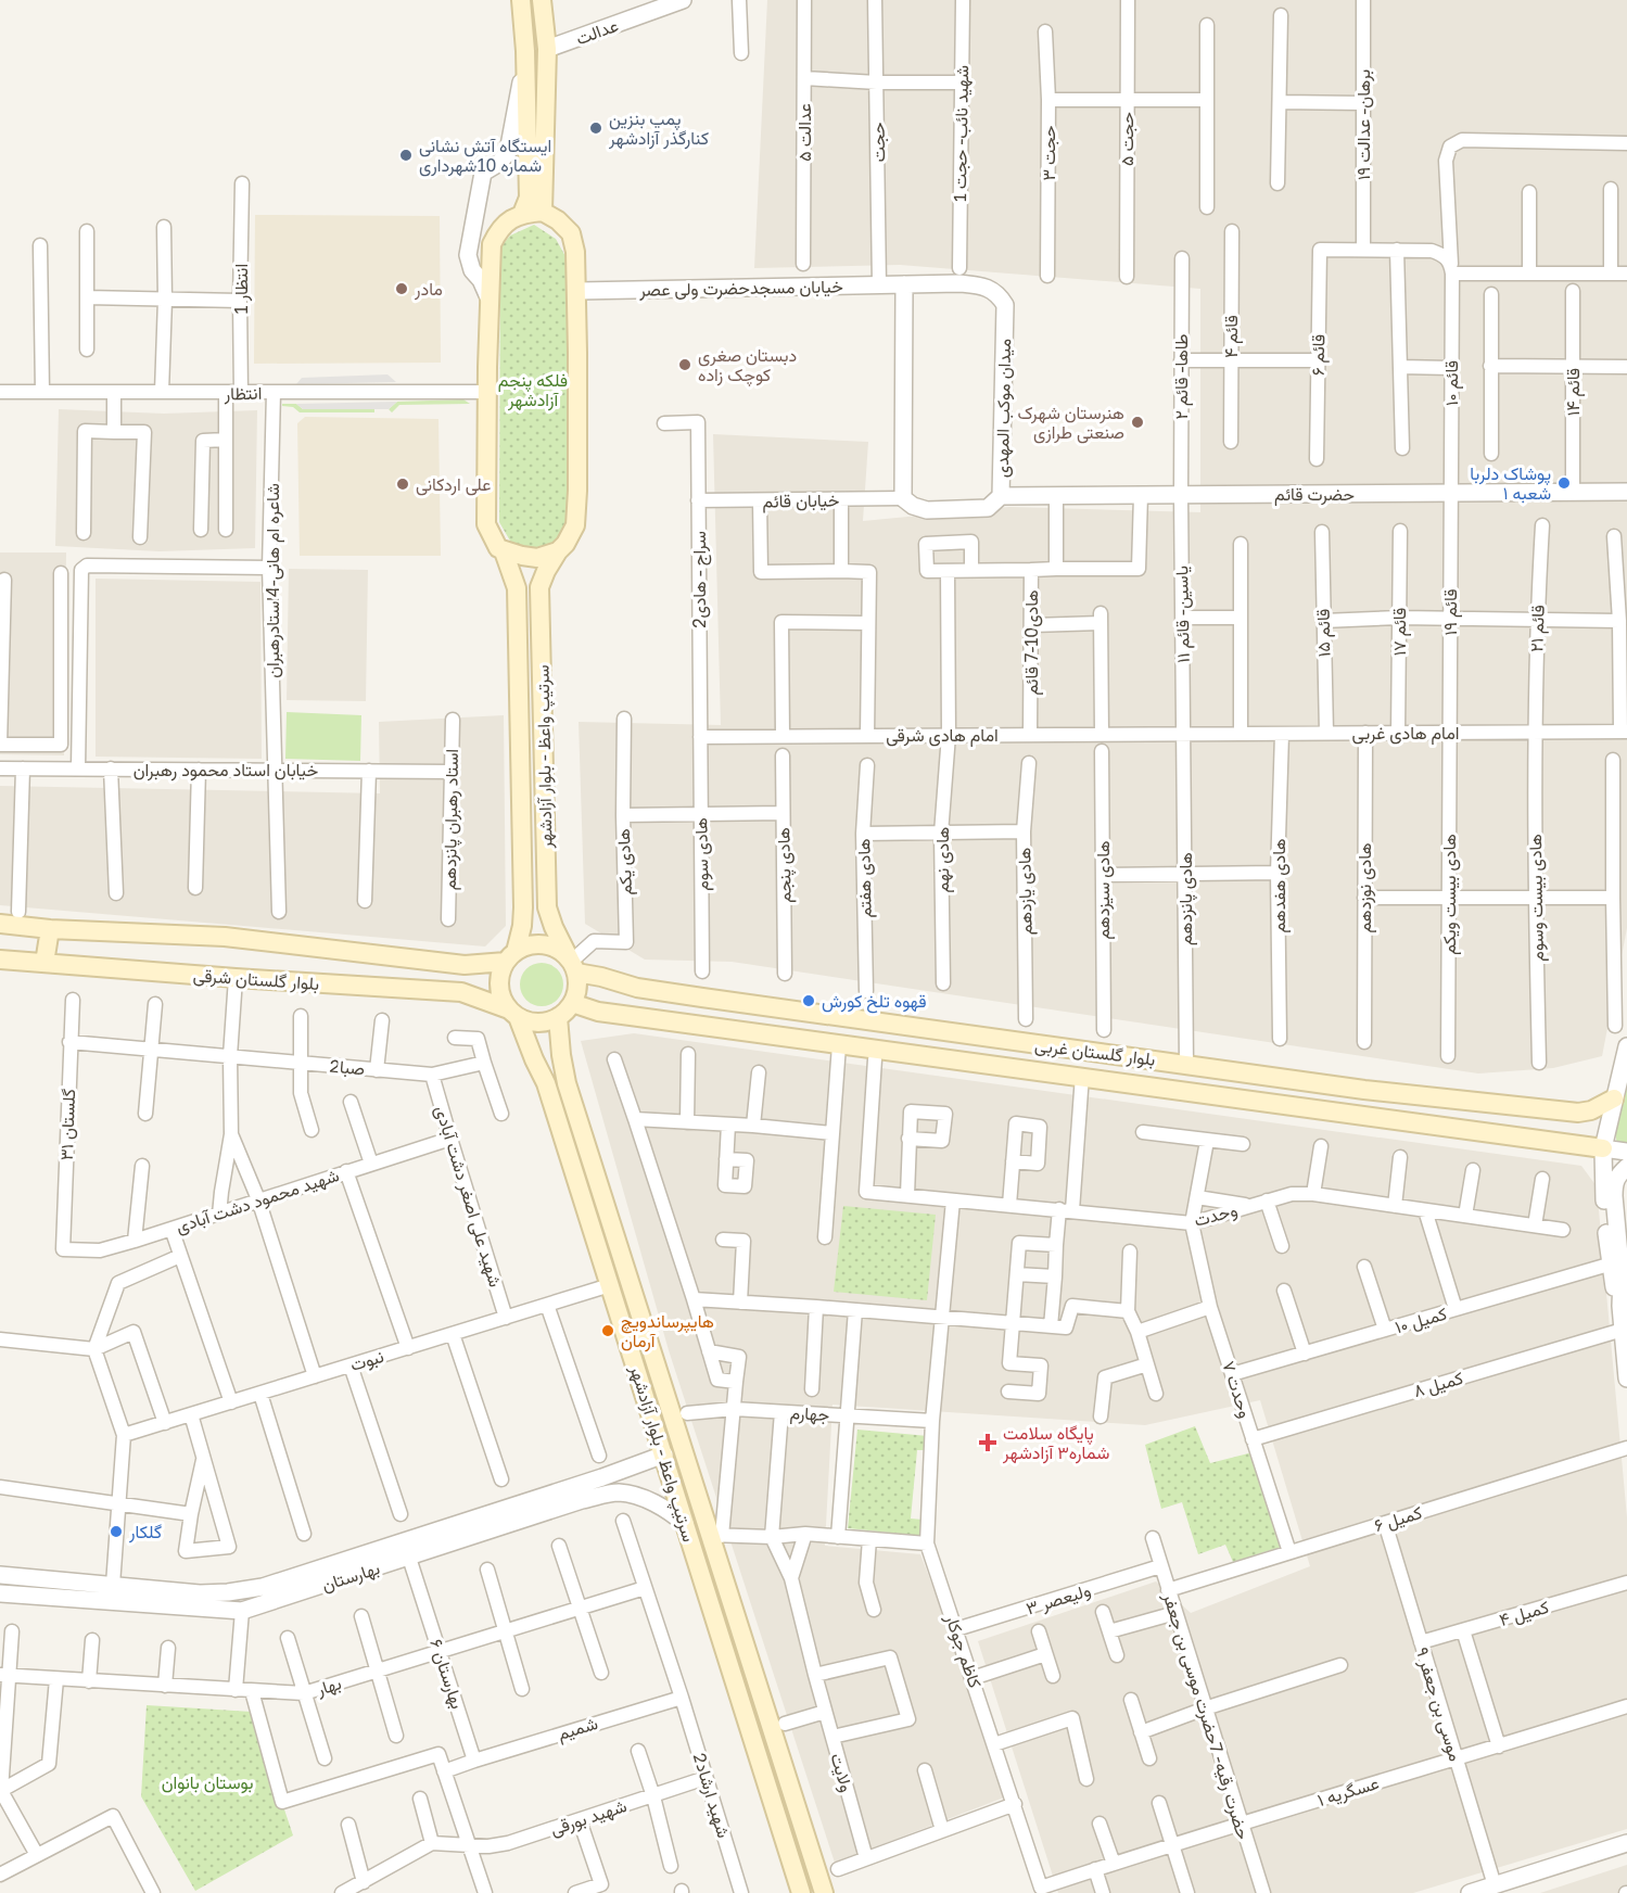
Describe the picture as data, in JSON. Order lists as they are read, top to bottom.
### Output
{
  "streets": {
    "main road": ["سرتیپ واعظ - بلوار آزادشهر", "بلوار گلستان شرقی", "بلوار گلستان غربی"],
    "street": [
      "عدالت",
      "برهان- عدالت ۱۹",
      "عدالت ۵",
      "شهید نائب- حجت 1",
      "حجت ۵",
      "حجت",
      "حجت ۳",
      "خیابان مسجدحضرت ولی عصر",
      "انتظار 1",
      "قائم ۴",
      "قائم ۶",
      "طاها- قائم ۲",
      "قائم ۱۰",
      "قائم ۱۴",
      "انتظار",
      "میدان موکب المهدی",
      "حضرت قائم",
      "خیابان قائم",
      "سراج - هادی2",
      "شاعره ام هانی-4استادرهبران",
      "قائم ۱۹",
      "یاسین- قائم ۱۱",
      "قائم ۲۱",
      "قائم ۱۷",
      "قائم ۱۵",
      "هادی10-7 قائم",
      "امام هادی غربی",
      "امام هادی شرقی",
      "خیابان استاد محمود رهبران",
      "استاد رهبران پانزدهم",
      "هادی سوم",
      "هادی نهم",
      "هادی یکم",
      "هادی پنجم",
      "هادی هفتم",
      "هادی هفدهم",
      "هادی نوزدهم",
      "هادی سیزدهم",
      "هادی یازدهم",
      "هادی بیست ویکم",
      "هادی بیست وسوم",
      "هادی پانزدهم",
      "صبا2",
      "گلستان ۳۱",
      "شهید علی اصغر دشت آبادی",
      "شهید محمود دشت آبادی",
      "وحدت",
      "کمیل ۱۰",
      "نبوت",
      "کمیل ۸",
      "وحدت ۷",
      "جهارم",
      "کمیل ۶",
      "بهارستان",
      "ولیعصر ۳",
      "کمیل ۴",
      "کاظم جوکار",
      "بهارستان ۶",
      "بهار",
      "موسی بن جعفر ۹",
      "حضرت رقیه- 7حضرت موسی بن جعفر",
      "شمیم",
      "ولایت",
      "عسگریه ۱",
      "شهید ارشاد2",
      "شهید بورقی"
    ]
  },
  "crossings": [
    ["برهان- عدالت ۱۹", "قائم ۶"],
    ["حجت", "خیابان مسجدحضرت ولی عصر"],
    ["خیابان مسجدحضرت ولی عصر", "میدان موکب المهدی"],
    ["خیابان مسجدحضرت ولی عصر", "سرتیپ واعظ - بلوار آزادشهر"],
    ["انتظار 1", "انتظار"],
    ["طاها- قائم ۲", "حضرت قائم"],
    ["طاها- قائم ۲", "یاسین- قائم ۱۱"],
    ["قائم ۱۰", "حضرت قائم"],
    ["قائم ۱۰", "قائم ۱۹"],
    ["قائم ۱۴", "حضرت قائم"],
    ["انتظار", "شاعره ام هانی-4استادرهبران"],
    ["انتظار", "سرتیپ واعظ - بلوار آزادشهر"],
    ["میدان موکب المهدی", "حضرت قائم"],
    ["میدان موکب المهدی", "خیابان قائم"],
    ["حضرت قائم", "قائم ۱۹"],
    ["حضرت قائم", "یاسین- قائم ۱۱"],
    ["حضرت قائم", "هادی10-7 قائم"],
    ["خیابان قائم", "سراج - هادی2"],
    ["سراج - هادی2", "امام هادی شرقی"],
    ["سراج - هادی2", "هادی سوم"],
    ["شاعره ام هانی-4استادرهبران", "خیابان استاد محمود رهبران"],
    ["قائم ۱۹", "امام هادی غربی"],
    ["قائم ۱۹", "هادی بیست ویکم"],
    ["یاسین- قائم ۱۱", "امام هادی غربی"],
    ["یاسین- قائم ۱۱", "امام هادی شرقی"],
    ["یاسین- قائم ۱۱", "هادی پانزدهم"],
    ["قائم ۲۱", "امام هادی غربی"],
    ["قائم ۲۱", "هادی بیست وسوم"],
    ["قائم ۱۷", "امام هادی غربی"],
    ["قائم ۱۵", "امام هادی غربی"],
    ["هادی10-7 قائم", "امام هادی شرقی"],
    ["امام هادی غربی", "امام هادی شرقی"],
    ["امام هادی غربی", "هادی هفدهم"],
    ["امام هادی غربی", "هادی نوزدهم"],
    ["امام هادی غربی", "هادی بیست ویکم"],
    ["امام هادی غربی", "هادی بیست وسوم"],
    ["امام هادی غربی", "هادی پانزدهم"],
    ["امام هادی شرقی", "هادی سوم"],
    ["امام هادی شرقی", "هادی نهم"],
    ["امام هادی شرقی", "هادی پانزدهم"],
    ["سرتیپ واعظ - بلوار آزادشهر", "هادی یکم"],
    ["سرتیپ واعظ - بلوار آزادشهر", "بلوار گلستان شرقی"],
    ["سرتیپ واعظ - بلوار آزادشهر", "بلوار گلستان غربی"],
    ["سرتیپ واعظ - بلوار آزادشهر", "نبوت"],
    ["سرتیپ واعظ - بلوار آزادشهر", "بهارستان"],
    ["خیابان استاد محمود رهبران", "استاد رهبران پانزدهم"],
    ["هادی یکم", "بلوار گلستان شرقی"],
    ["هادی یکم", "بلوار گلستان غربی"],
    ["هادی پانزدهم", "بلوار گلستان غربی"],
    ["بلوار گلستان شرقی", "بلوار گلستان غربی"],
    ["صبا2", "گلستان ۳۱"],
    ["صبا2", "شهید علی اصغر دشت آبادی"],
    ["گلستان ۳۱", "شهید محمود دشت آبادی"],
    ["شهید علی اصغر دشت آبادی", "شهید محمود دشت آبادی"],
    ["شهید علی اصغر دشت آبادی", "نبوت"],
    ["وحدت", "وحدت ۷"],
    ["وحدت", "کاظم جوکار"],
    ["کمیل ۱۰", "وحدت ۷"],
    ["کمیل ۸", "وحدت ۷"],
    ["وحدت ۷", "کمیل ۶"],
    ["جهارم", "کاظم جوکار"],
    ["کمیل ۶", "موسی بن جعفر ۹"],
    ["کمیل ۶", "حضرت رقیه- 7حضرت موسی بن جعفر"],
    ["بهارستان", "بهارستان ۶"],
    ["ولیعصر ۳", "کاظم جوکار"],
    ["ولیعصر ۳", "حضرت رقیه- 7حضرت موسی بن جعفر"],
    ["کمیل ۴", "موسی بن جعفر ۹"],
    ["کاظم جوکار", "حضرت رقیه- 7حضرت موسی بن جعفر"],
    ["کاظم جوکار", "عسگریه ۱"],
    ["بهارستان ۶", "بهار"],
    ["بهارستان ۶", "شمیم"],
    ["بهار", "شهید ارشاد2"],
    ["موسی بن جعفر ۹", "عسگریه ۱"],
    ["حضرت رقیه- 7حضرت موسی بن جعفر", "عسگریه ۱"],
    ["شمیم", "شهید ارشاد2"],
    ["شهید ارشاد2", "شهید بورقی"]
  ],
  "parks": ["فلکه پنجم آزادشهر", "بوستان بانوان"],
  "places": {
    "other": [
      "پمپ بنزین کنارگذر آزادشهر",
      "ایستگاه آتش نشانی شماره 10شهرداری",
      "مادر",
      "دبستان صغری کوچک زاده",
      "هنرستان شهرک صنعتی طرازی",
      "پوشاک دلربا شعبه ۱",
      "علی اردکانی",
      "قهوه تلخ کورش",
      "هایپرساندویچ آرمان",
      "گلکار"
    ],
    "health": ["پایگاه سلامت شماره۳ آزادشهر"]
  }
}
